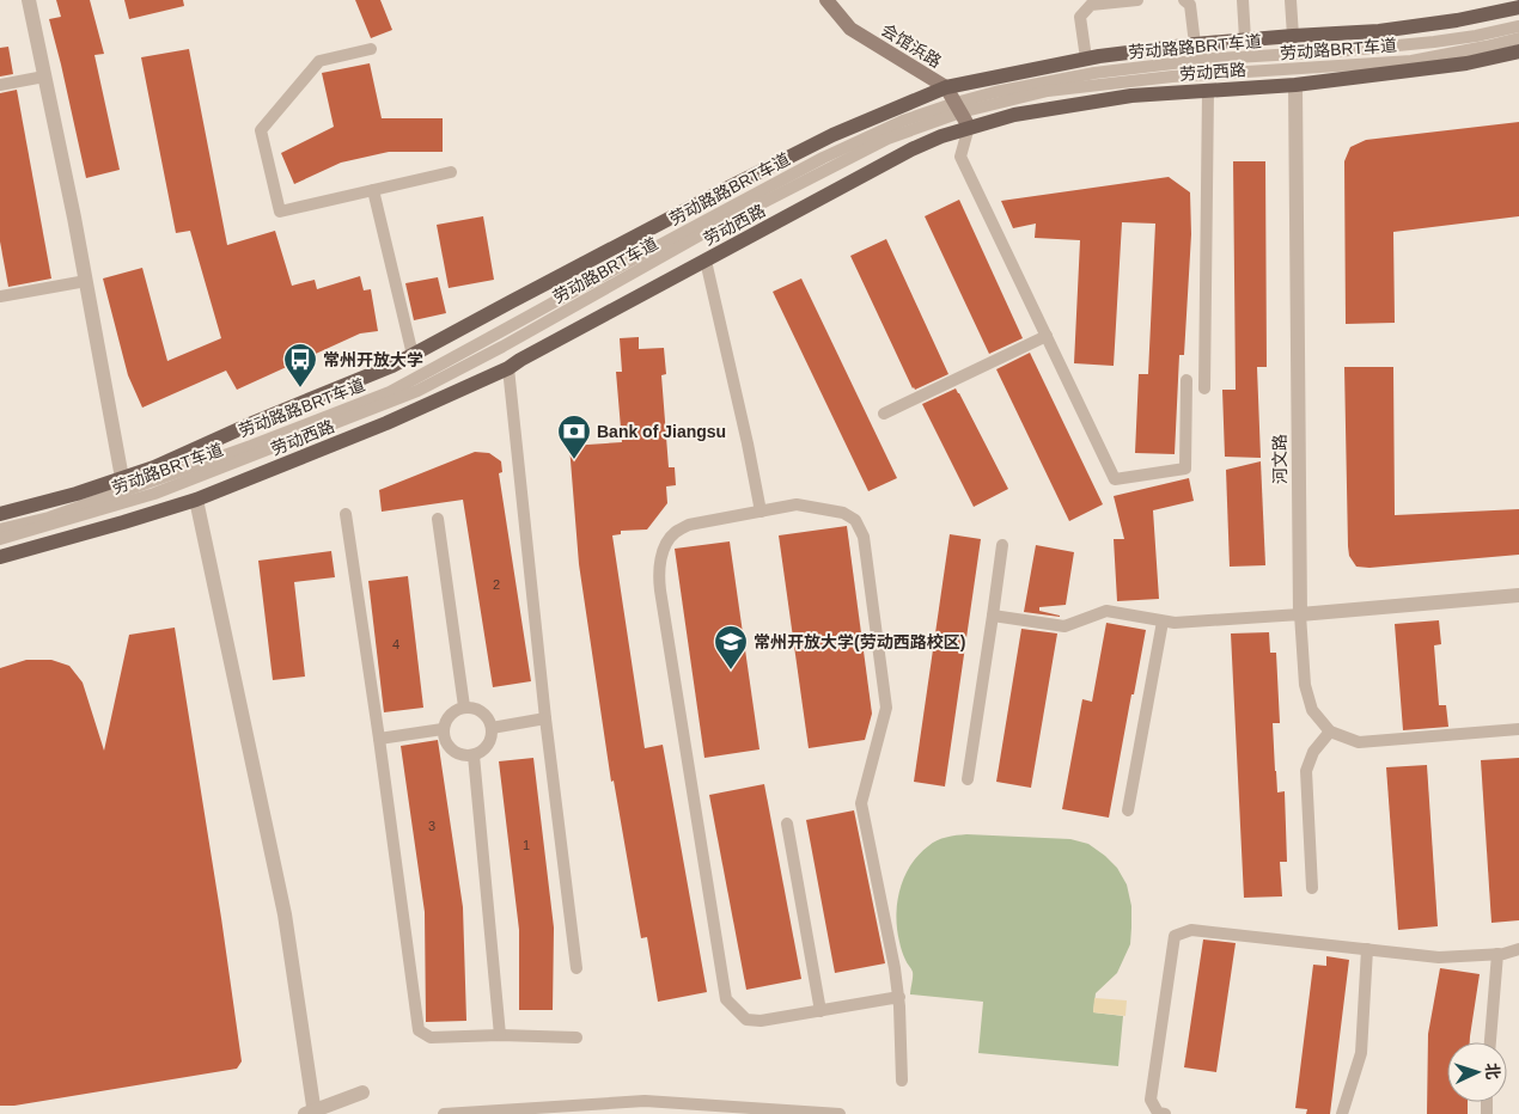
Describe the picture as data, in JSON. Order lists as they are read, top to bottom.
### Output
{
  "streets": {
    "main road": ["劳动西路"],
    "street": ["会馆浜路", "河文路"],
    "lane": ["劳动路路BRT车道", "劳动路BRT车道"]
  },
  "crossings": [
    ["会馆浜路", "劳动路路BRT车道"],
    ["会馆浜路", "劳动路BRT车道"],
    ["会馆浜路", "劳动西路"],
    ["劳动路路BRT车道", "劳动路BRT车道"],
    ["劳动西路", "河文路"]
  ],
  "places": {
    "bus stop": ["常州开放大学"],
    "bank": ["Bank of Jiangsu"],
    "school or university": ["常州开放大学(劳动西路校区)"]
  },
  "house_numbers": [
    "2",
    "4",
    "3",
    "1"
  ],
  "north": "right"
}
